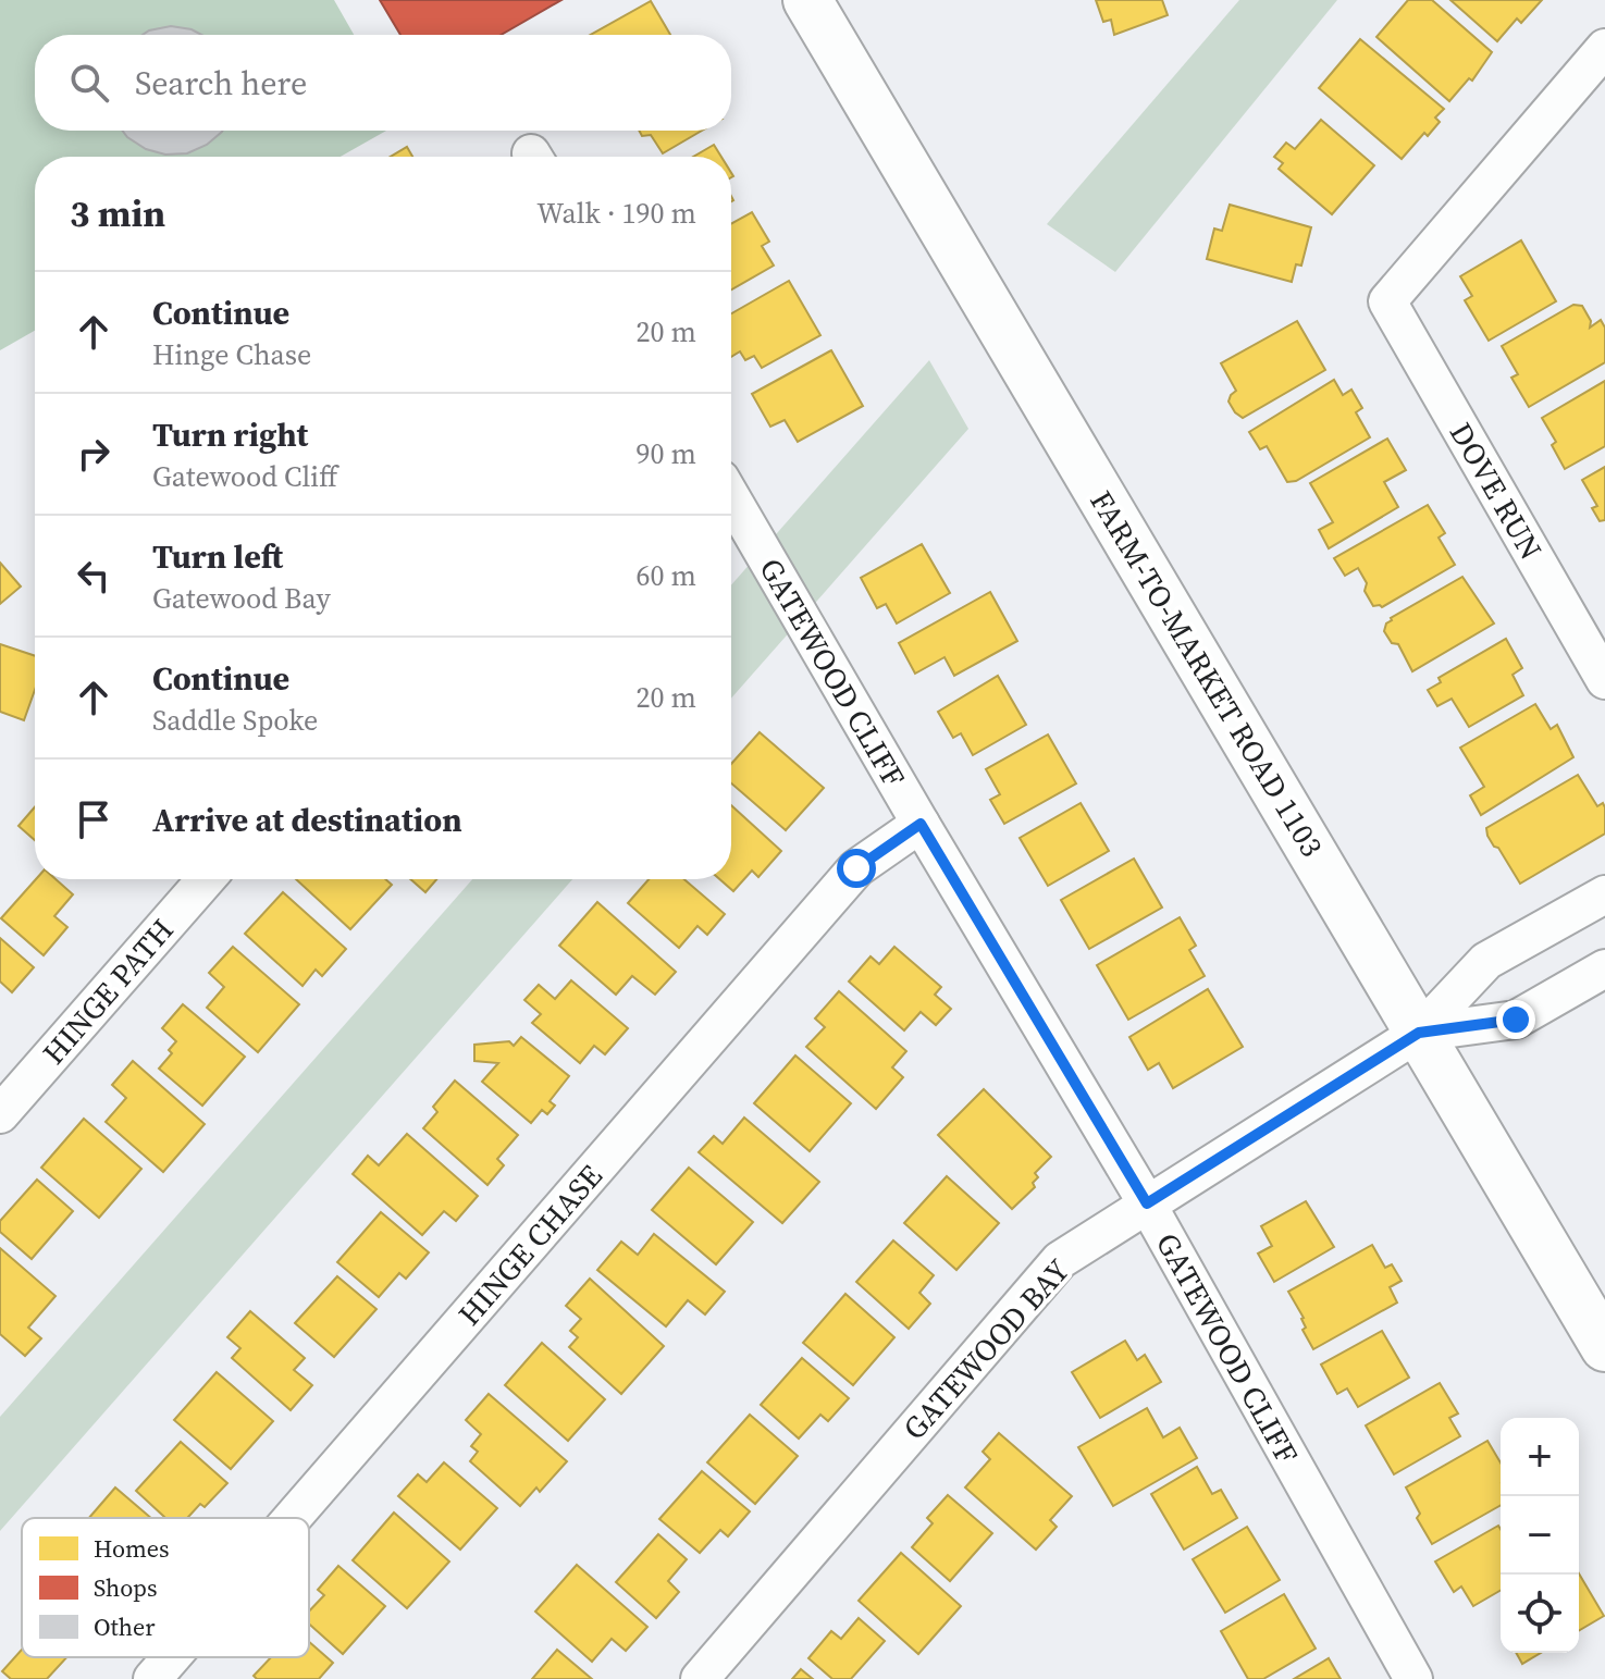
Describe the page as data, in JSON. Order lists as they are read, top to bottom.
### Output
{
  "streets": {
    "main road": ["FARM-TO-MARKET ROAD 1103"],
    "street": [
      "DOVE RUN",
      "GATEWOOD CLIFF",
      "HINGE PATH",
      "HINGE CHASE",
      "GATEWOOD BAY"
    ]
  },
  "crossings": [
    ["GATEWOOD CLIFF", "HINGE CHASE"],
    ["GATEWOOD CLIFF", "GATEWOOD BAY"],
    ["FARM-TO-MARKET ROAD 1103", "GATEWOOD BAY"]
  ],
  "legend": ["Homes", "Shops", "Other"],
  "page": {
    "search": "Search here",
    "heading": ["3 min", "Walk · 190 m"],
    "list": [
      ["Continue", "Hinge Chase", "20 m"],
      ["Turn right", "Gatewood Cliff", "90 m"],
      ["Turn left", "Gatewood Bay", "60 m"],
      ["Continue", "Saddle Spoke", "20 m"],
      "Arrive at destination"
    ],
    "map_buttons": ["+", "−"]
  }
}
